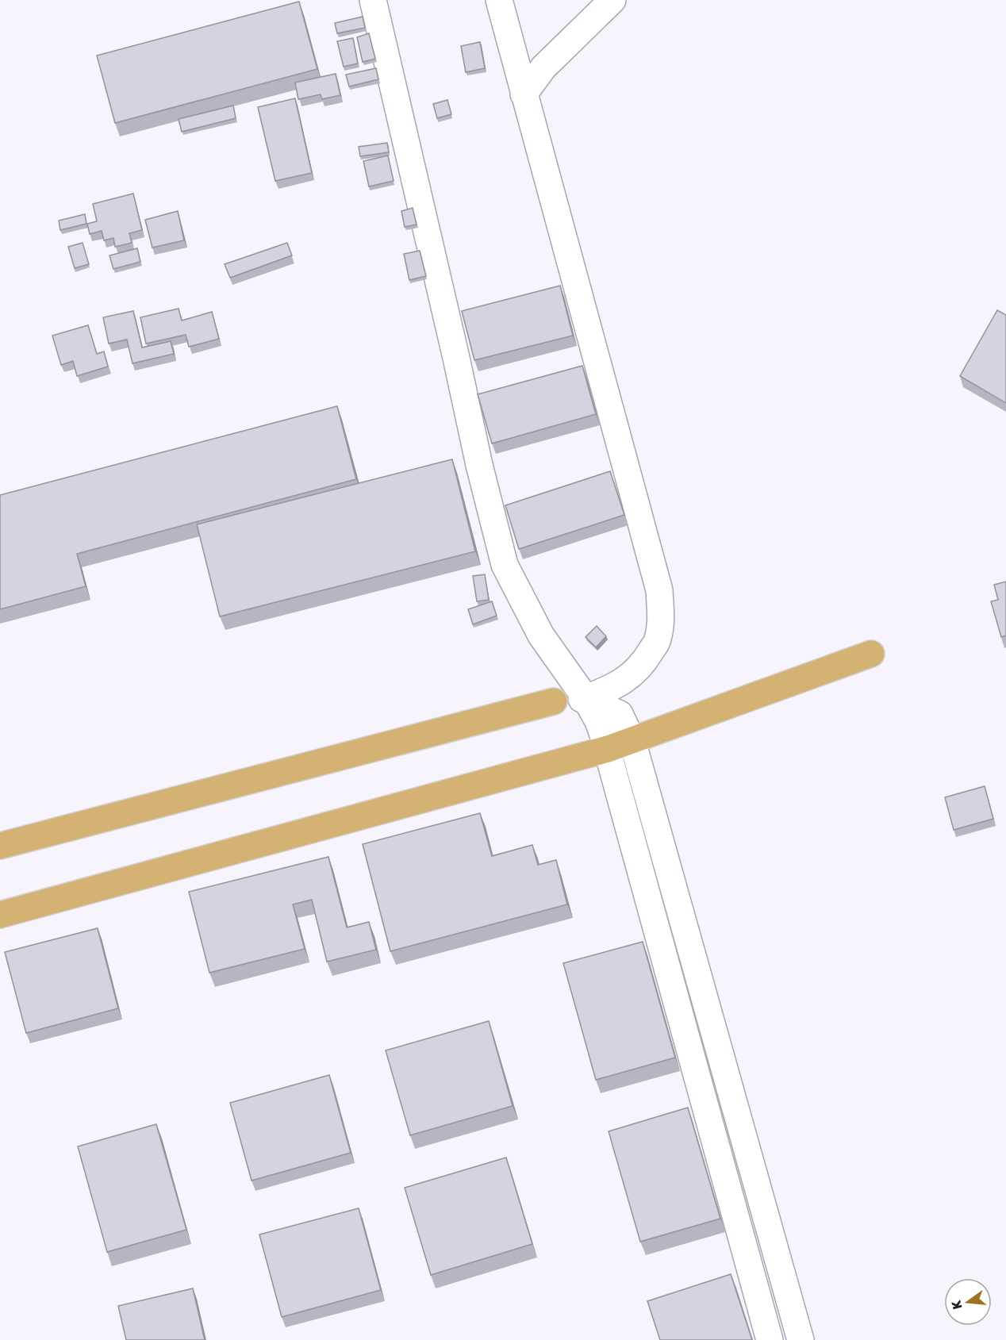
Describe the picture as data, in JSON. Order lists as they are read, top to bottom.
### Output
{
  "north": "left"
}
